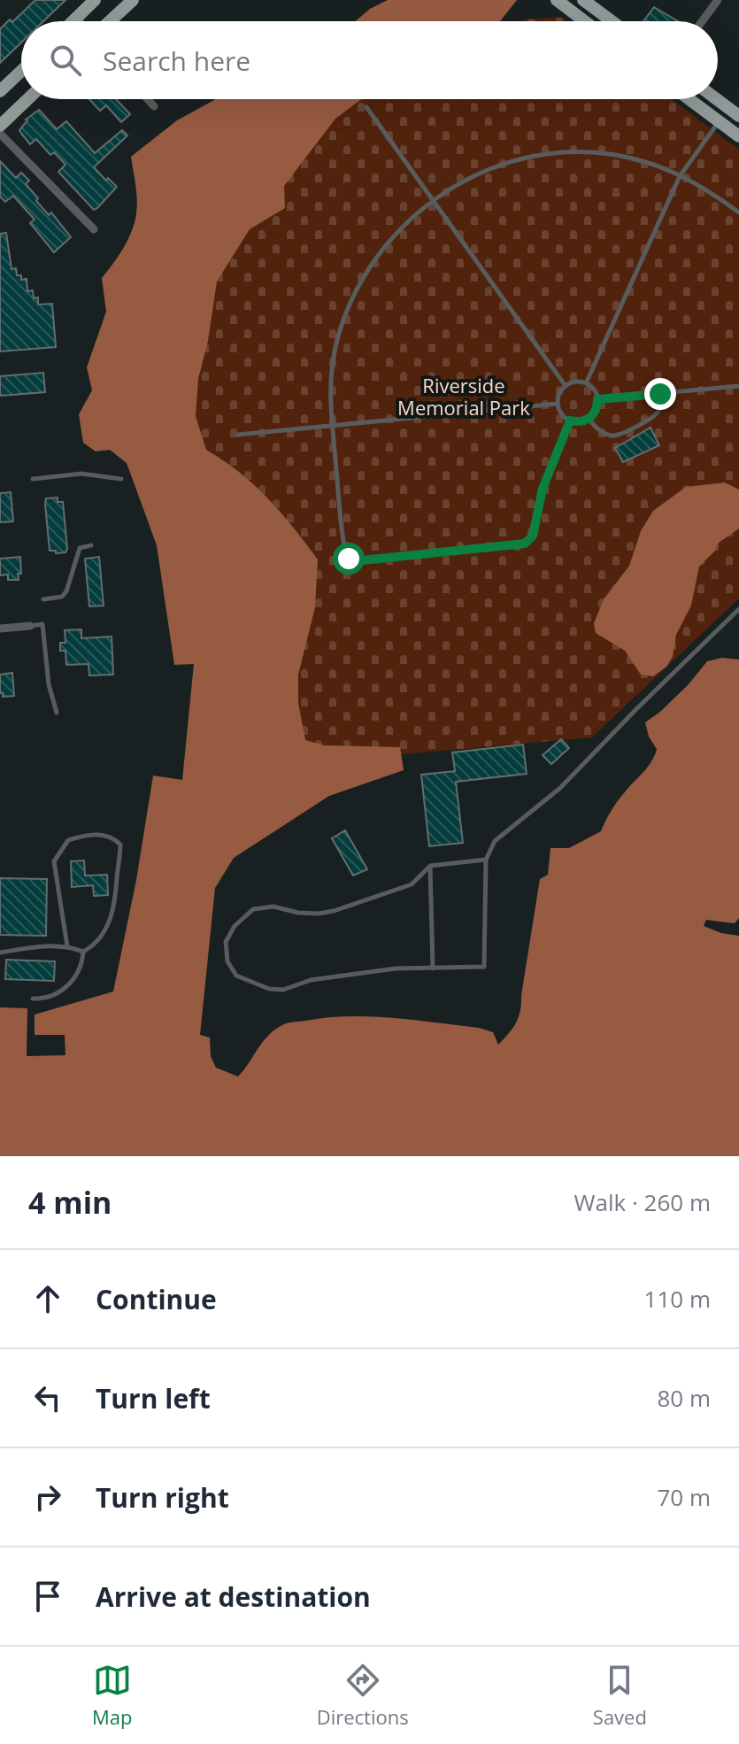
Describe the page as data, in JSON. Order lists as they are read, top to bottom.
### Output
{
  "parks": ["Riverside Memorial Park"],
  "page": {
    "search": "Search here",
    "heading": ["4 min", "Walk · 260 m"],
    "list": [
      ["Continue", "110 m"],
      ["Turn left", "80 m"],
      ["Turn right", "70 m"],
      "Arrive at destination"
    ],
    "nav": ["Map", "Directions", "Saved"]
  }
}
